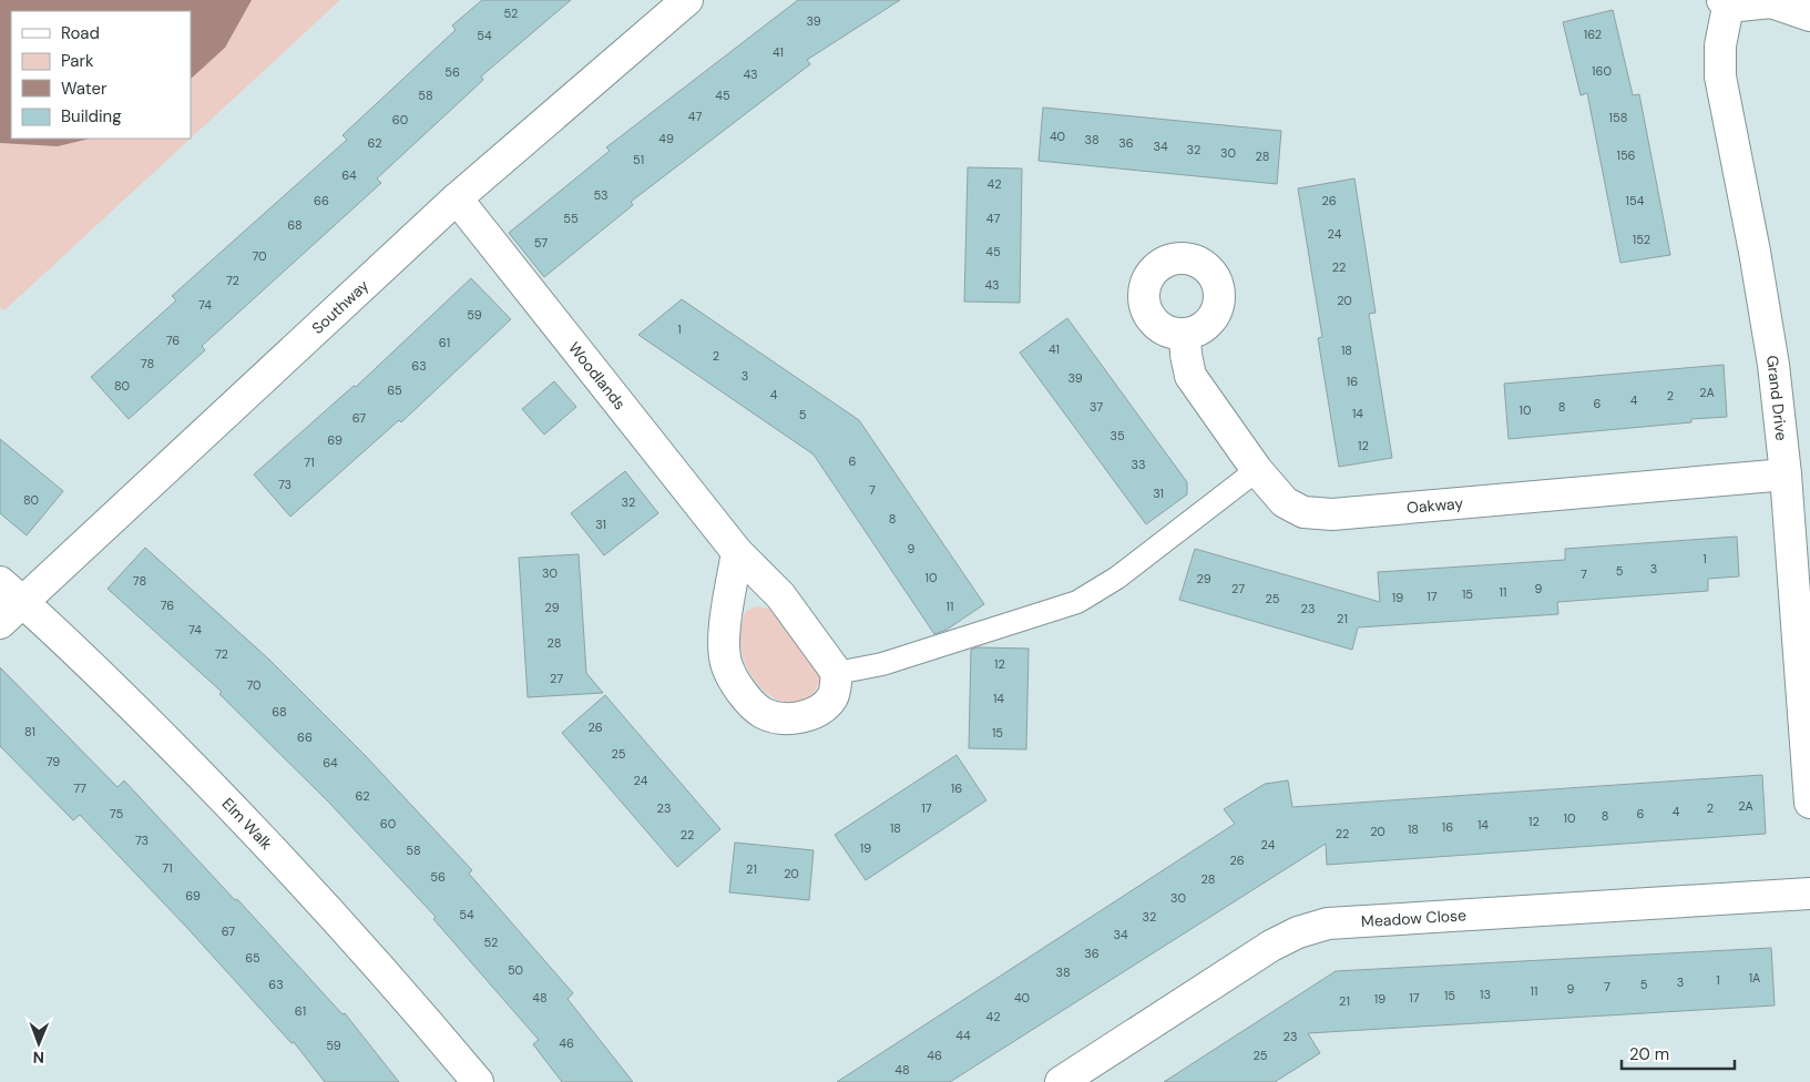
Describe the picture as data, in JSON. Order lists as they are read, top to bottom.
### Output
{
  "streets": {
    "street": [
      "Southway",
      "Woodlands",
      "Grand Drive",
      "Oakway",
      "Elm Walk",
      "Meadow Close"
    ]
  },
  "crossings": [
    ["Southway", "Woodlands"],
    ["Southway", "Elm Walk"],
    ["Grand Drive", "Oakway"]
  ],
  "house_numbers": [
    "52",
    "39",
    "162",
    "54",
    "41",
    "160",
    "56",
    "43",
    "58",
    "45",
    "47",
    "158",
    "60",
    "40",
    "49",
    "38",
    "62",
    "36",
    "34",
    "32",
    "30",
    "156",
    "28",
    "51",
    "64",
    "42",
    "53",
    "66",
    "26",
    "154",
    "55",
    "47",
    "68",
    "24",
    "152",
    "57",
    "45",
    "70",
    "22",
    "72",
    "43",
    "20",
    "74",
    "59",
    "1",
    "76",
    "61",
    "41",
    "18",
    "2",
    "78",
    "63",
    "3",
    "39",
    "16",
    "80",
    "65",
    "2A",
    "4",
    "2",
    "4",
    "6",
    "37",
    "8",
    "10",
    "14",
    "5",
    "67",
    "35",
    "69",
    "12",
    "6",
    "71",
    "33",
    "73",
    "7",
    "31",
    "80",
    "32",
    "8",
    "31",
    "9",
    "1",
    "3",
    "5",
    "30",
    "7",
    "10",
    "29",
    "78",
    "27",
    "9",
    "11",
    "15",
    "17",
    "19",
    "25",
    "76",
    "11",
    "29",
    "23",
    "21",
    "74",
    "28",
    "72",
    "12",
    "27",
    "70",
    "14",
    "68",
    "26",
    "81",
    "15",
    "66",
    "25",
    "79",
    "64",
    "24",
    "77",
    "16",
    "62",
    "2A",
    "23",
    "17",
    "2",
    "4",
    "75",
    "6",
    "8",
    "10",
    "12",
    "60",
    "14",
    "16",
    "18",
    "18",
    "20",
    "22",
    "22",
    "73",
    "24",
    "19",
    "58",
    "26",
    "71",
    "21",
    "20",
    "56",
    "28",
    "69",
    "30",
    "54",
    "32",
    "67",
    "34",
    "52",
    "36",
    "65",
    "50",
    "38",
    "1A",
    "1",
    "3",
    "63",
    "5",
    "7",
    "9",
    "11",
    "13",
    "15",
    "48",
    "40",
    "17",
    "19",
    "21",
    "61",
    "42",
    "44",
    "23",
    "46",
    "59",
    "46",
    "25",
    "48"
  ],
  "legend": [
    "Road",
    "Park",
    "Water",
    "Building"
  ],
  "scale_bar": "20 m",
  "north": "bottom"
}
